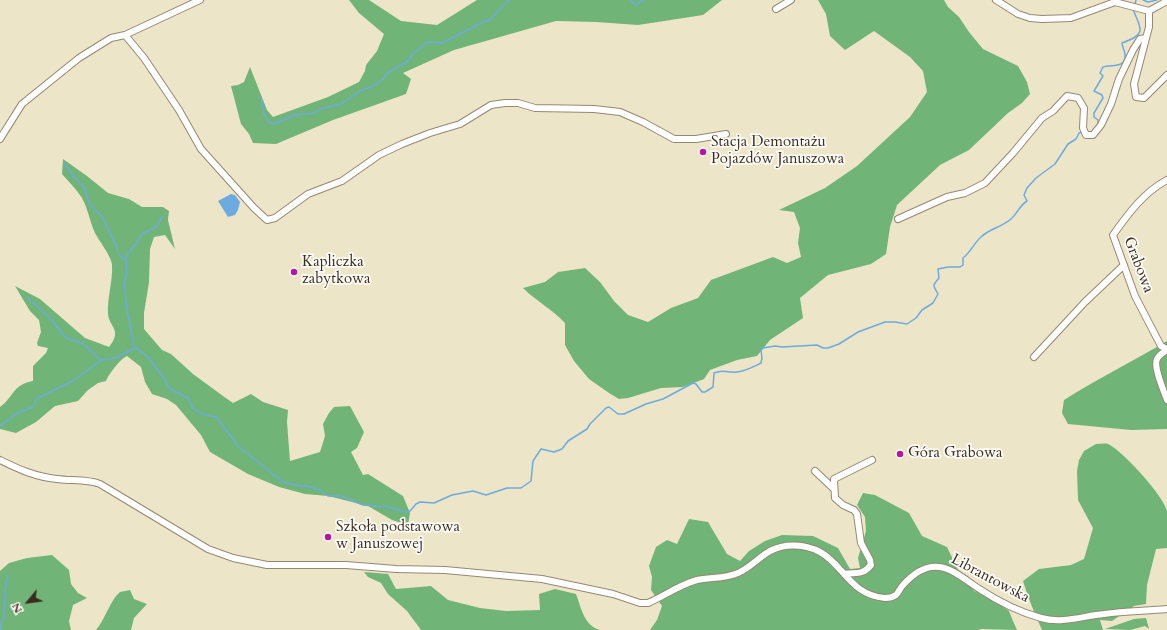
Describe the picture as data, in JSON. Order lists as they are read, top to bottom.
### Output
{
  "streets": {
    "street": ["Grabowa", "Librantowska"]
  },
  "places": [
    "Stacja Demontażu Pojazdów Januszowa",
    "Kapliczka zabytkowa",
    "Góra Grabowa",
    "Szkoła podstawowa w Januszowej"
  ],
  "north": "bottom left"
}
